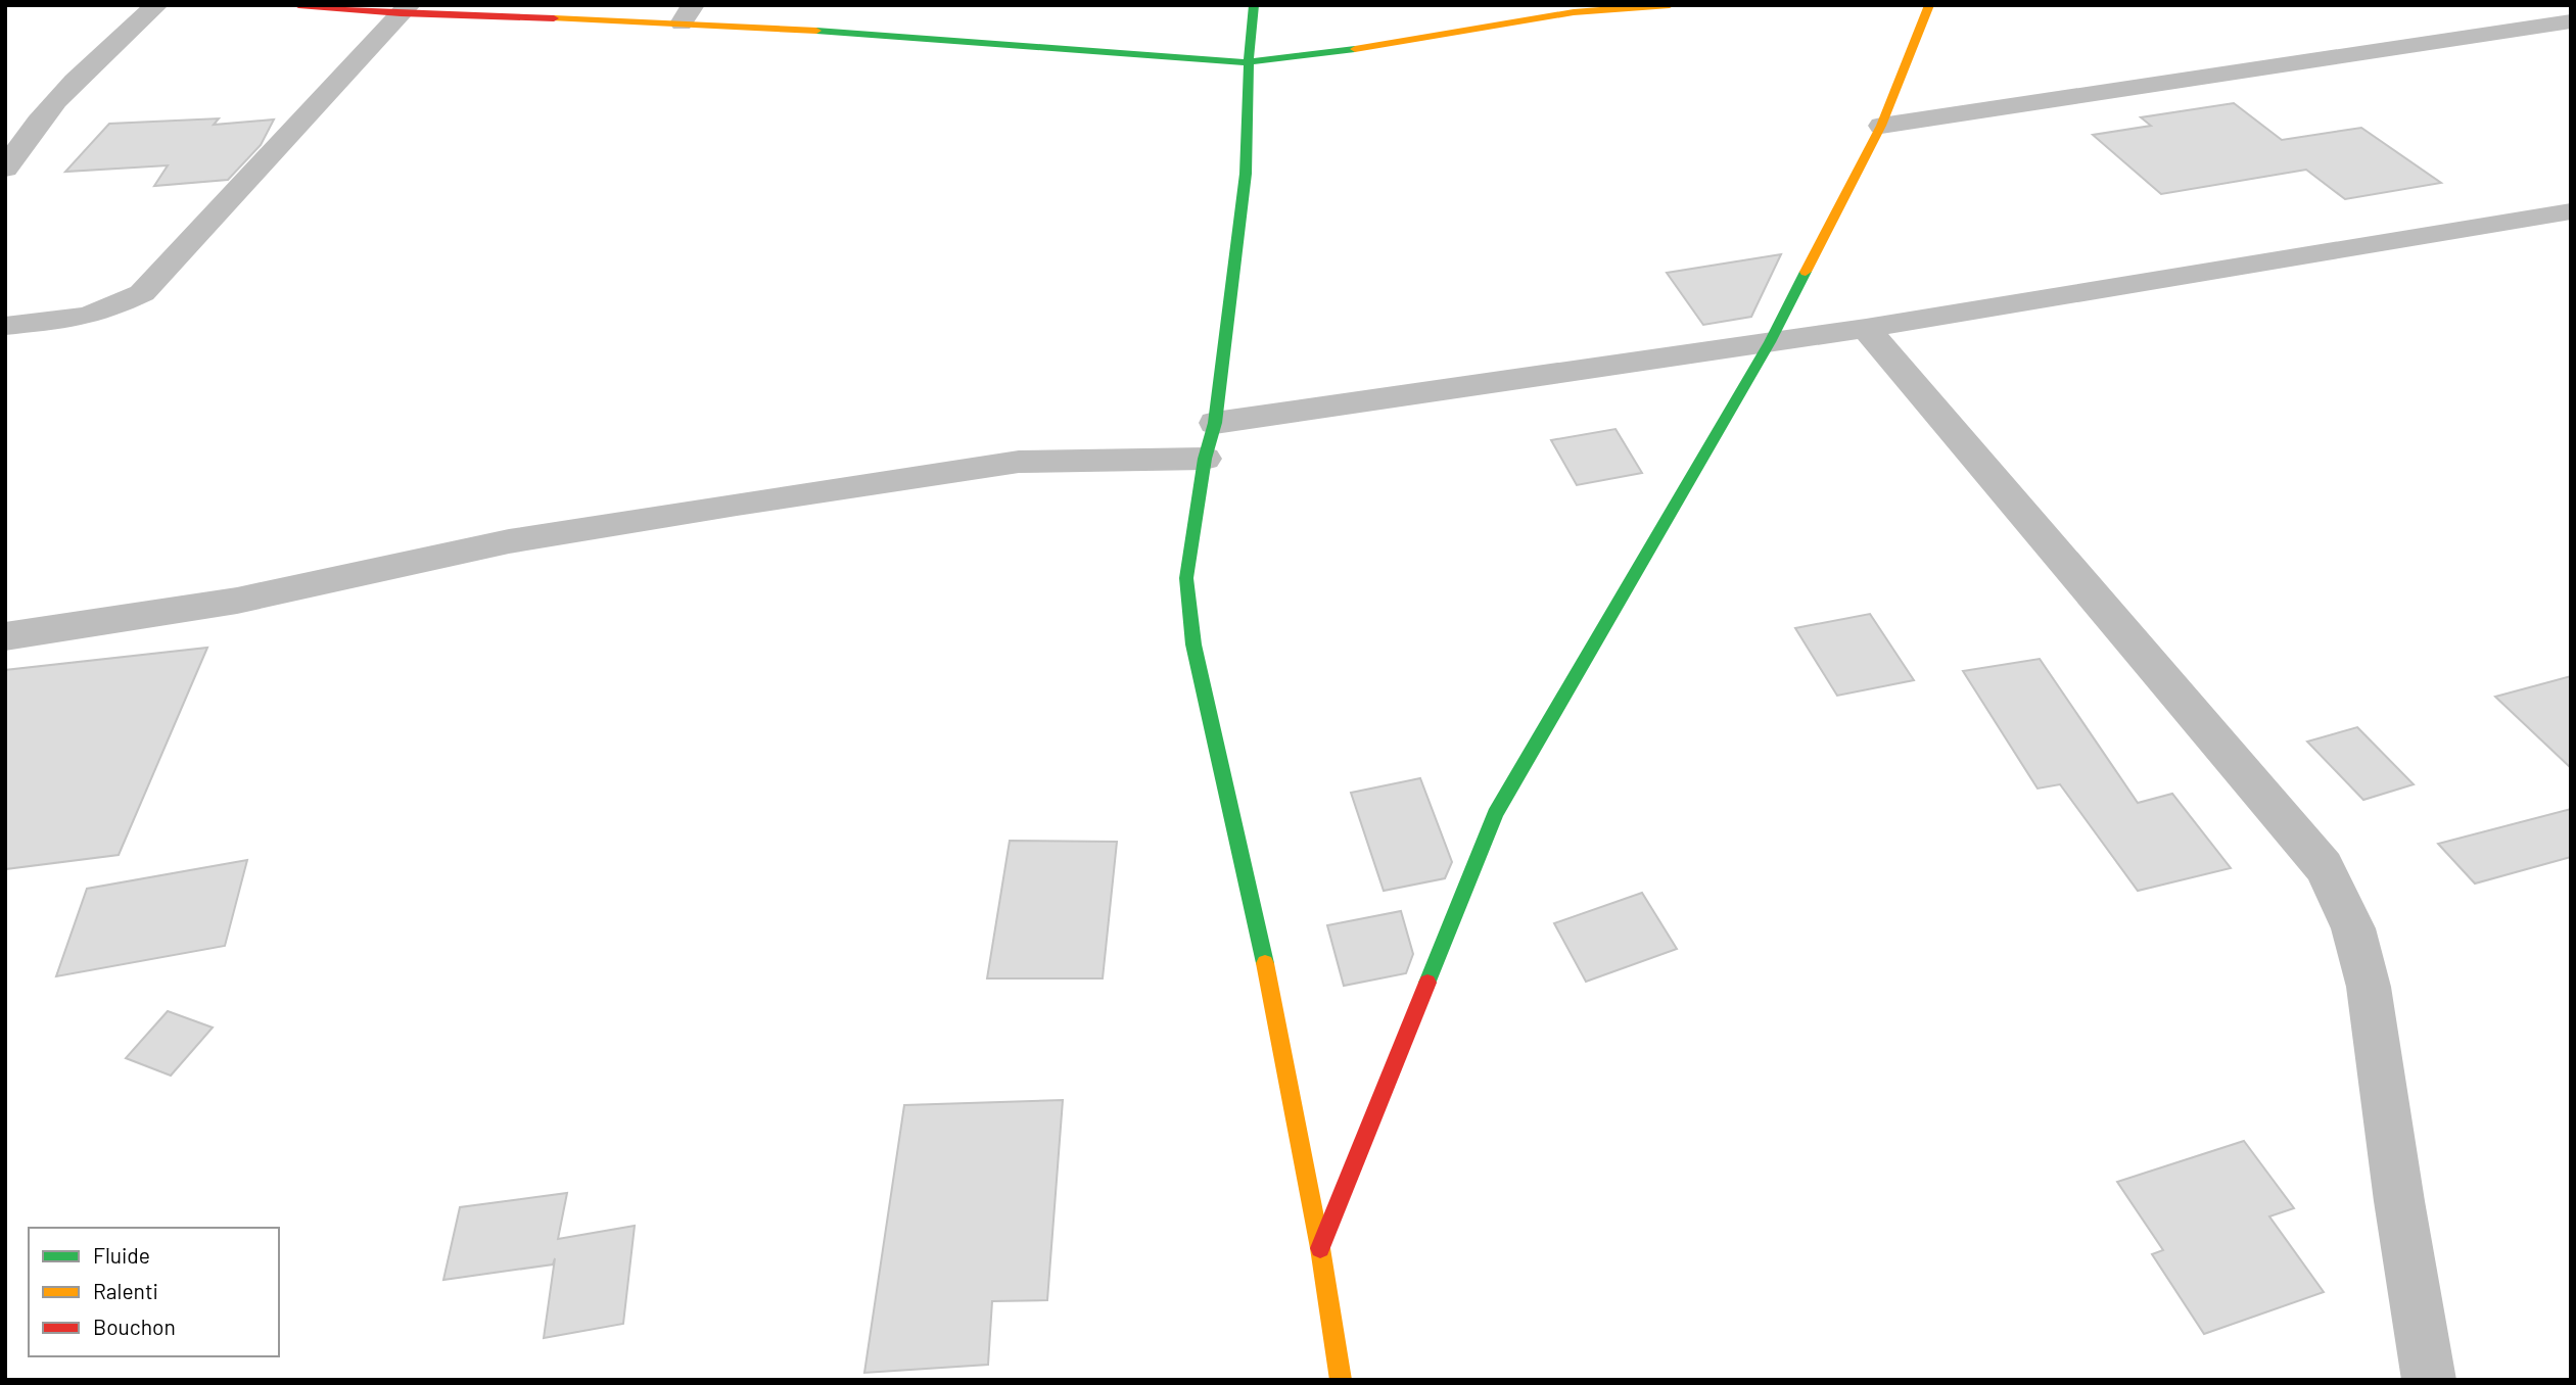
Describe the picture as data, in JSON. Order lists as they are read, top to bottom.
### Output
{
  "legend": ["Fluide", "Ralenti", "Bouchon"]
}
